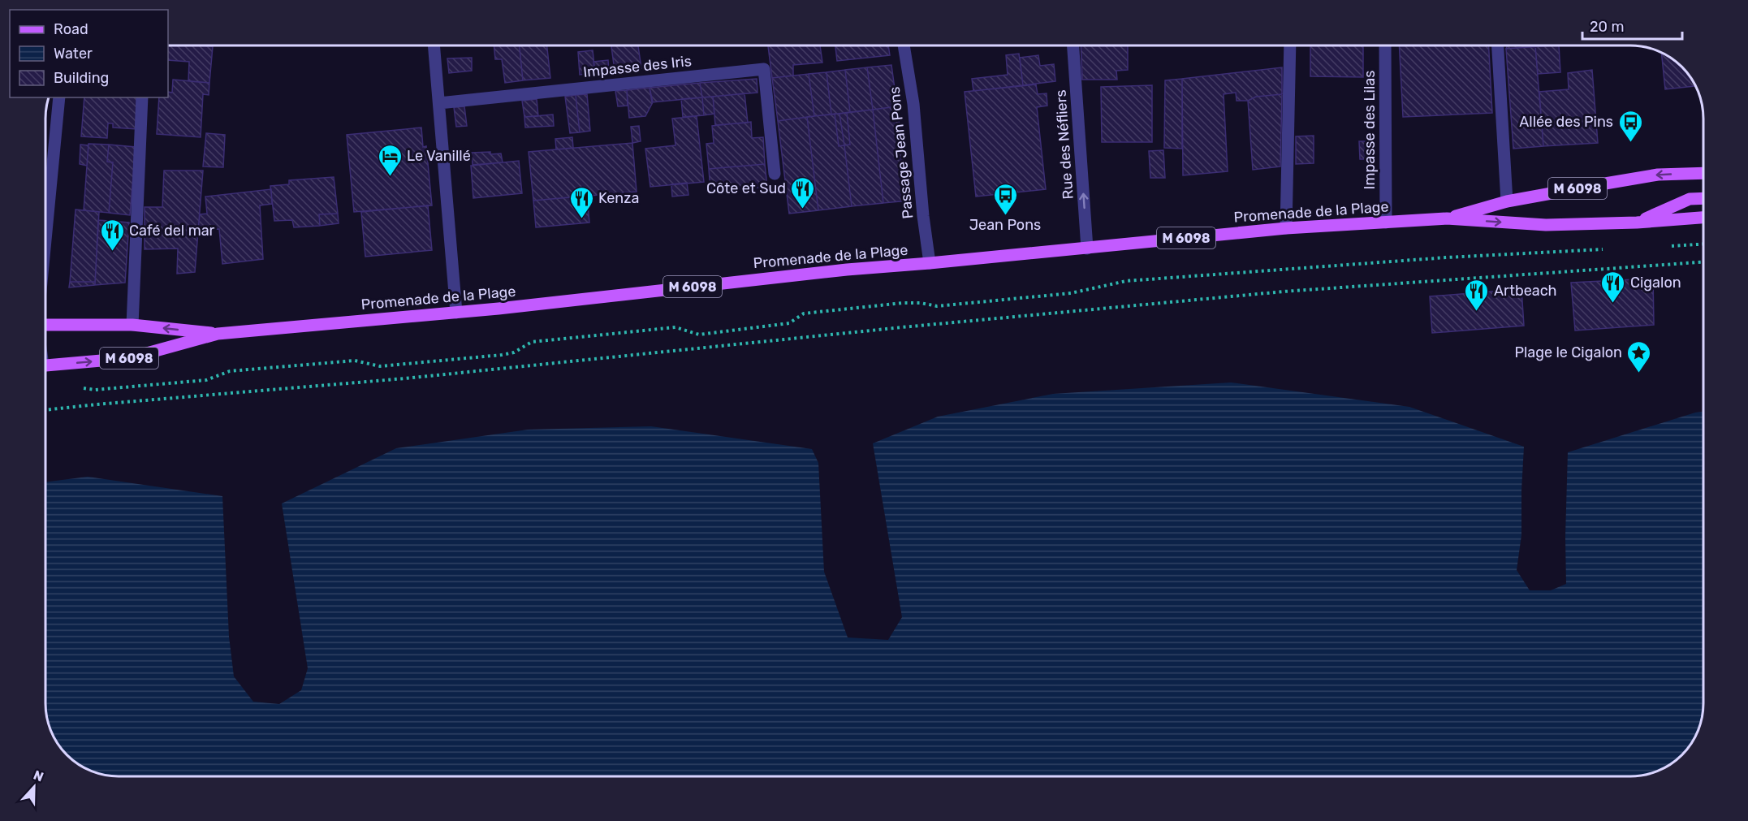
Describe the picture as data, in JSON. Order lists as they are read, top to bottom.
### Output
{
  "streets": {
    "main road": ["M 6098", "Promenade de la Plage"],
    "street": [
      "Impasse des Iris",
      "Impasse des Lilas",
      "Rue des Néfliers",
      "Passage Jean Pons"
    ]
  },
  "crossings": [
    ["Impasse des Lilas", "Promenade de la Plage"],
    ["Rue des Néfliers", "Promenade de la Plage"],
    ["Passage Jean Pons", "Promenade de la Plage"]
  ],
  "one_way": ["Rue des Néfliers"],
  "places": {
    "bus stop": ["Allée des Pins", "Jean Pons"],
    "hotel": ["Le Vanillé"],
    "restaurant": [
      "Côte et Sud",
      "Kenza",
      "Café del mar",
      "Cigalon",
      "Artbeach"
    ],
    "place": ["Plage le Cigalon"]
  },
  "legend": ["Road", "Water", "Building"],
  "scale_bar": "20 m",
  "north": "top"
}
